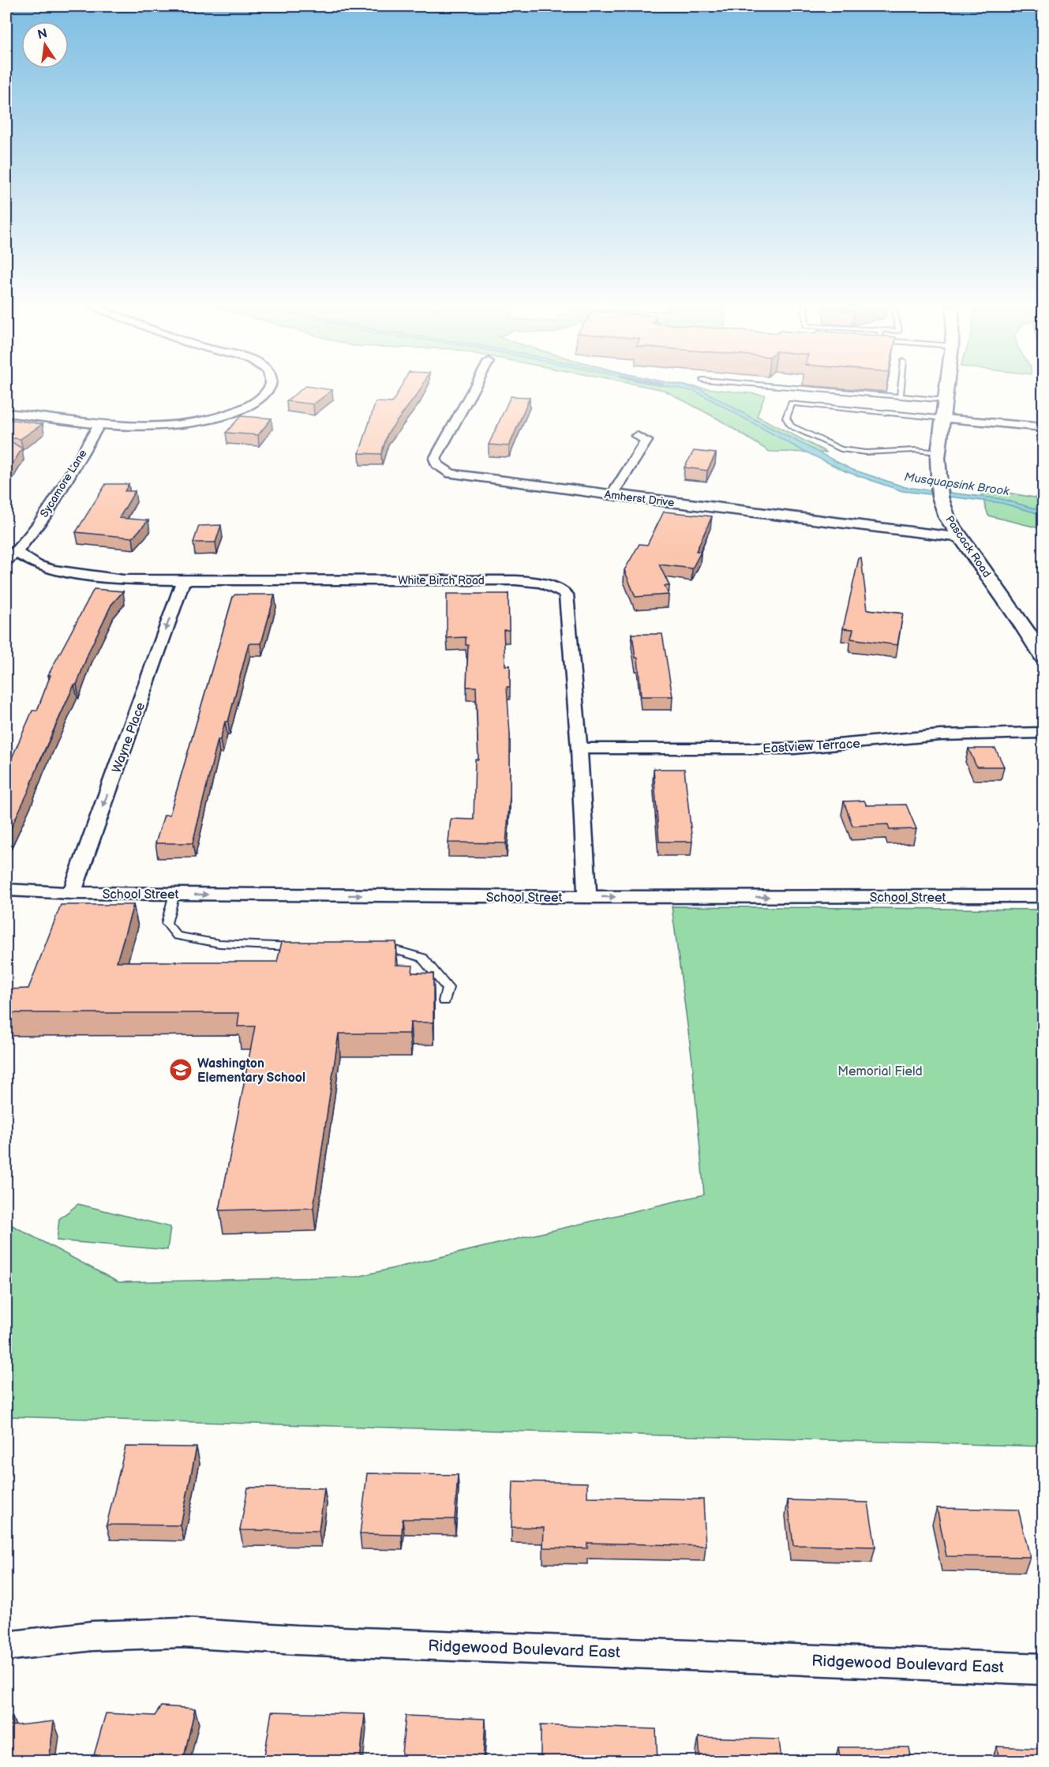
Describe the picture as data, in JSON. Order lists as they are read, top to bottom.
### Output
{
  "streets": {
    "street": [
      "Sycamore Lane",
      "Amherst Drive",
      "Pascack Road",
      "White Birch Road",
      "Wayne Place",
      "Eastview Terrace",
      "School Street",
      "Ridgewood Boulevard East"
    ]
  },
  "crossings": [
    ["Sycamore Lane", "White Birch Road"],
    ["Amherst Drive", "Pascack Road"],
    ["White Birch Road", "Wayne Place"],
    ["White Birch Road", "Eastview Terrace"],
    ["White Birch Road", "School Street"],
    ["Wayne Place", "School Street"]
  ],
  "one_way": ["Wayne Place", "School Street"],
  "water": ["Musquapsink Brook"],
  "parks": ["Memorial Field"],
  "places": {
    "school or university": ["Washington Elementary School"]
  },
  "north": "top"
}
